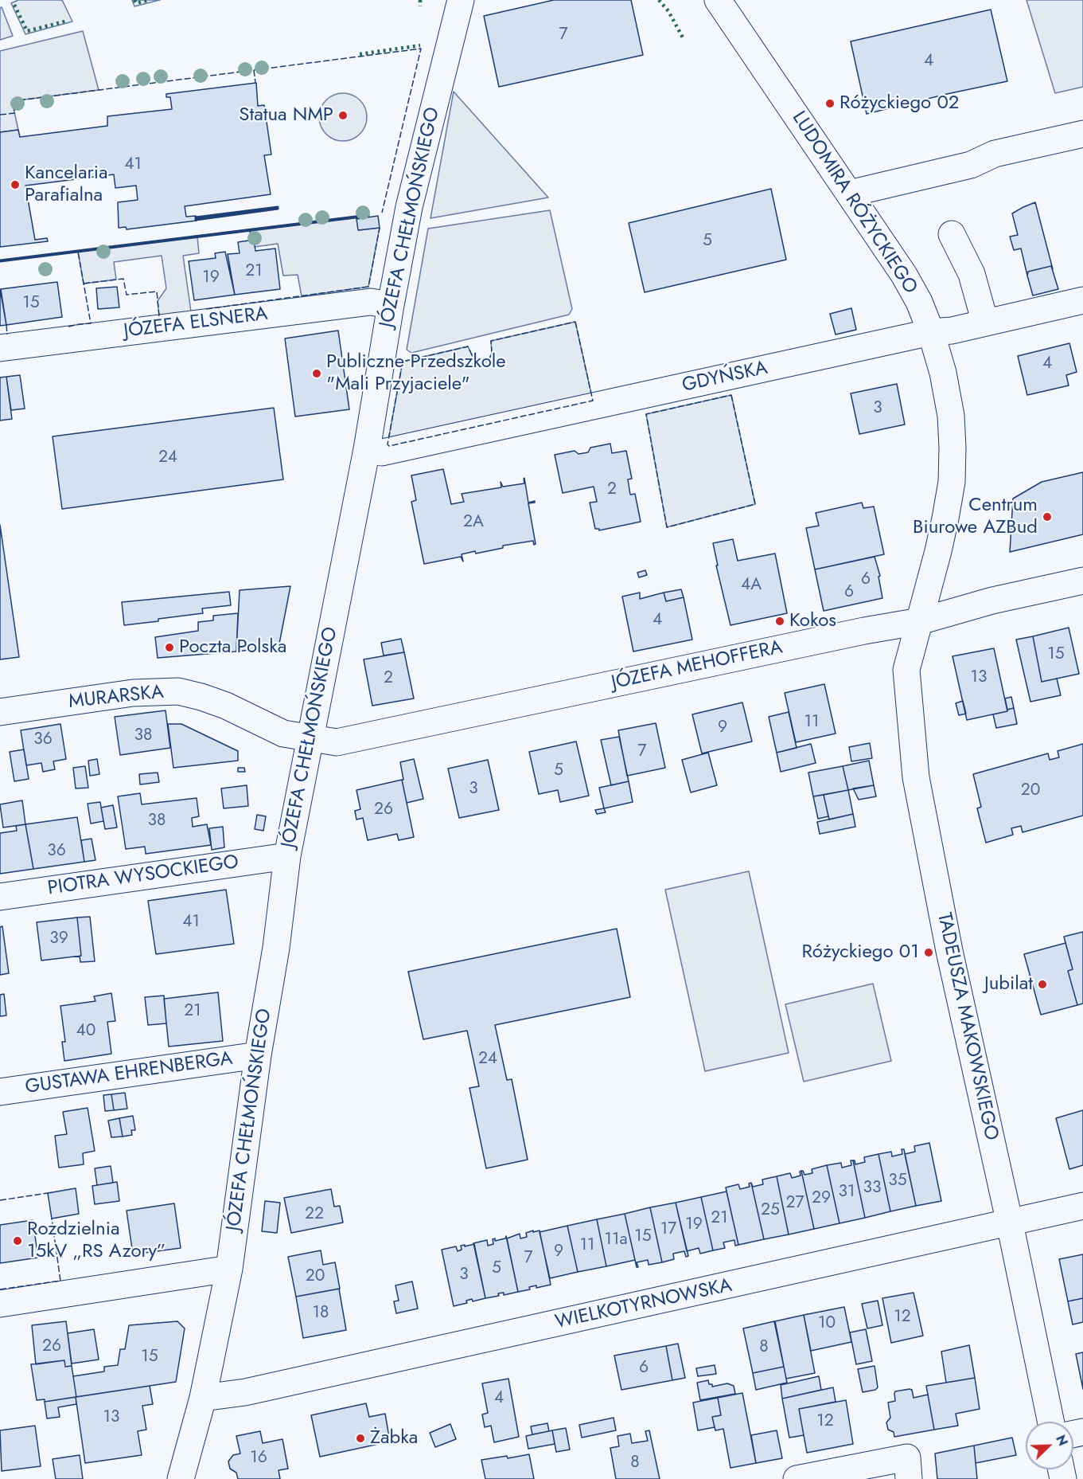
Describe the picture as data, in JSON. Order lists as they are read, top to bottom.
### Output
{
  "streets": {
    "street": [
      "LUDOMIRA RÓŻYCKIEGO",
      "JÓZEFA CHEŁMOŃSKIEGO",
      "JÓZEFA ELSNERA",
      "GDYŃSKA",
      "JÓZEFA MEHOFFERA",
      "MURARSKA",
      "PIOTRA WYSOCKIEGO",
      "TADEUSZA MAKOWSKIEGO",
      "GUSTAWA EHRENBERGA",
      "WIELKOTYRNOWSKA"
    ]
  },
  "crossings": [
    ["LUDOMIRA RÓŻYCKIEGO", "GDYŃSKA"],
    ["LUDOMIRA RÓŻYCKIEGO", "JÓZEFA MEHOFFERA"],
    ["LUDOMIRA RÓŻYCKIEGO", "TADEUSZA MAKOWSKIEGO"],
    ["JÓZEFA CHEŁMOŃSKIEGO", "JÓZEFA ELSNERA"],
    ["JÓZEFA CHEŁMOŃSKIEGO", "GDYŃSKA"],
    ["JÓZEFA CHEŁMOŃSKIEGO", "JÓZEFA MEHOFFERA"],
    ["JÓZEFA CHEŁMOŃSKIEGO", "MURARSKA"],
    ["JÓZEFA CHEŁMOŃSKIEGO", "PIOTRA WYSOCKIEGO"],
    ["JÓZEFA CHEŁMOŃSKIEGO", "GUSTAWA EHRENBERGA"],
    ["JÓZEFA CHEŁMOŃSKIEGO", "WIELKOTYRNOWSKA"],
    ["JÓZEFA MEHOFFERA", "MURARSKA"],
    ["JÓZEFA MEHOFFERA", "TADEUSZA MAKOWSKIEGO"],
    ["TADEUSZA MAKOWSKIEGO", "WIELKOTYRNOWSKA"]
  ],
  "places": [
    "Różyckiego 02",
    "Statua NMP",
    "Kancelaria Parafialna",
    "Publiczne Przedszkole \"Mali Przyjaciele\"",
    "Centrum Biurowe AZBud",
    "Kokos",
    "Poczta Polska",
    "Różyckiego 01",
    "Jubilat",
    "Rozdzielnia 15kV „RS Azory”",
    "Żabka"
  ],
  "house_numbers": [
    "7",
    "4",
    "41",
    "5",
    "21",
    "19",
    "15",
    "4",
    "3",
    "24",
    "2",
    "2A",
    "6",
    "4A",
    "6",
    "4",
    "15",
    "13",
    "2",
    "11",
    "9",
    "38",
    "36",
    "7",
    "5",
    "3",
    "20",
    "26",
    "38",
    "36",
    "41",
    "39",
    "21",
    "40",
    "24",
    "35",
    "33",
    "31",
    "29",
    "27",
    "25",
    "22",
    "21",
    "19",
    "17",
    "15",
    "11a",
    "11",
    "9",
    "7",
    "5",
    "3",
    "20",
    "18",
    "12",
    "10",
    "26",
    "8",
    "15",
    "6",
    "4",
    "13",
    "12",
    "16",
    "8"
  ],
  "north": "top right"
}
